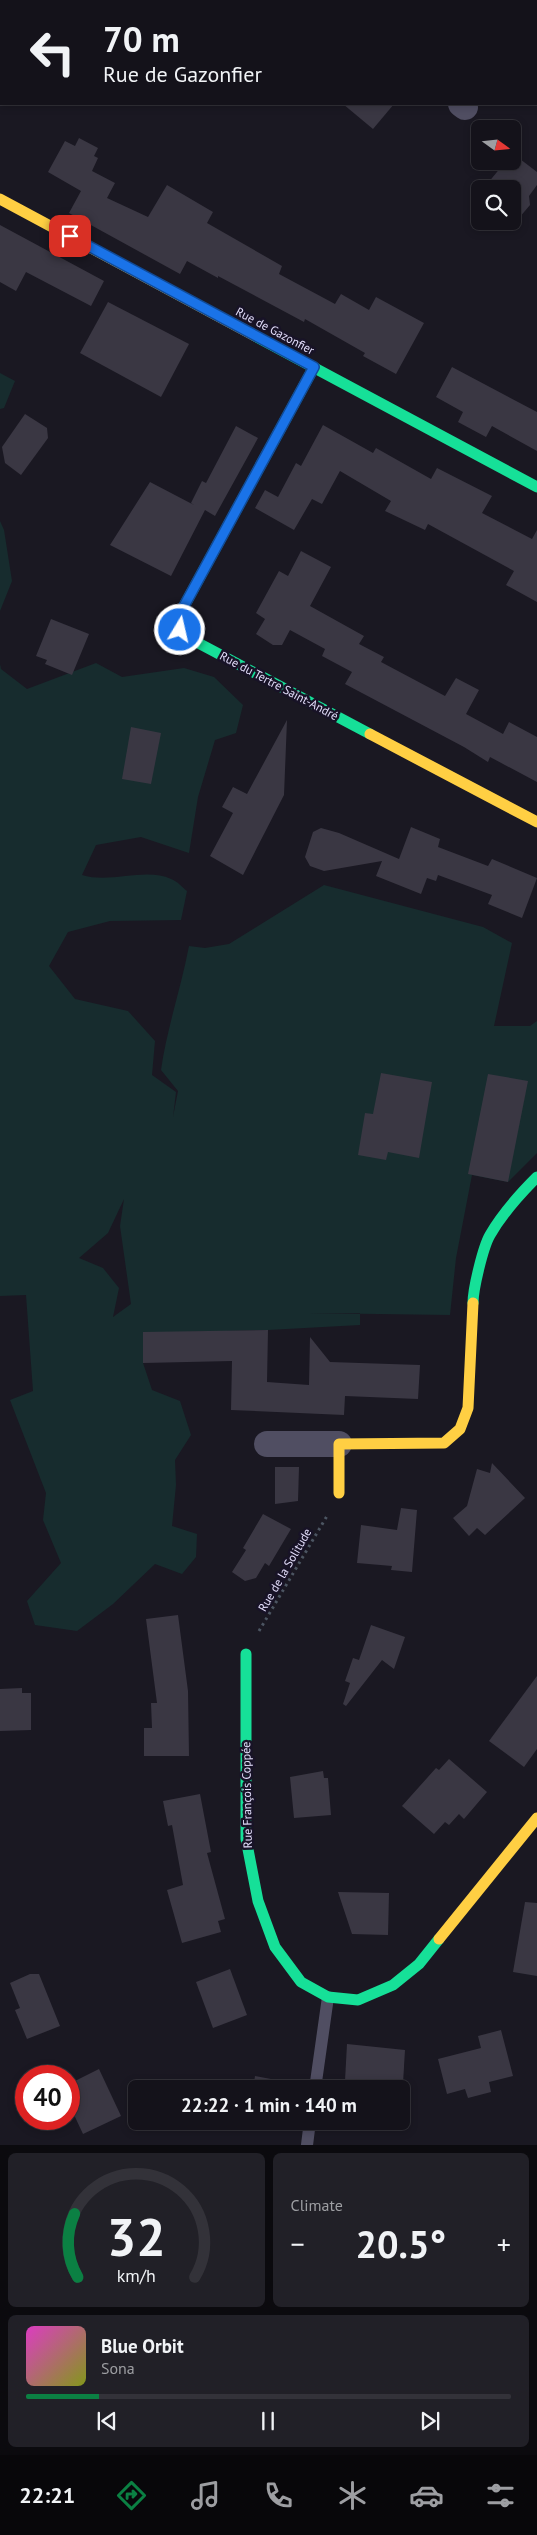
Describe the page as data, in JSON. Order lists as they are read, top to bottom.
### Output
{
  "streets": {
    "street": ["Rue de Gazonfier", "Rue du Tertre Saint-André", "Rue François Coppée"],
    "path": ["Rue de la Solitude"]
  },
  "crossings": [
    ["Rue de Gazonfier", "Rue du Tertre Saint-André"],
    ["Rue de la Solitude", "Rue François Coppée"]
  ],
  "north": "right",
  "page": {
    "turn": ["70 m", "Rue de Gazonfier"],
    "limit": "40",
    "trip": "22:22 · 1 min · 140 m",
    "tile": "Climate",
    "heat": ["−", "20.5°", "+"],
    "song": ["Blue Orbit", "Sona"],
    "tabs": "22:21",
    "gauge": ["32", "km/h"]
  }
}
